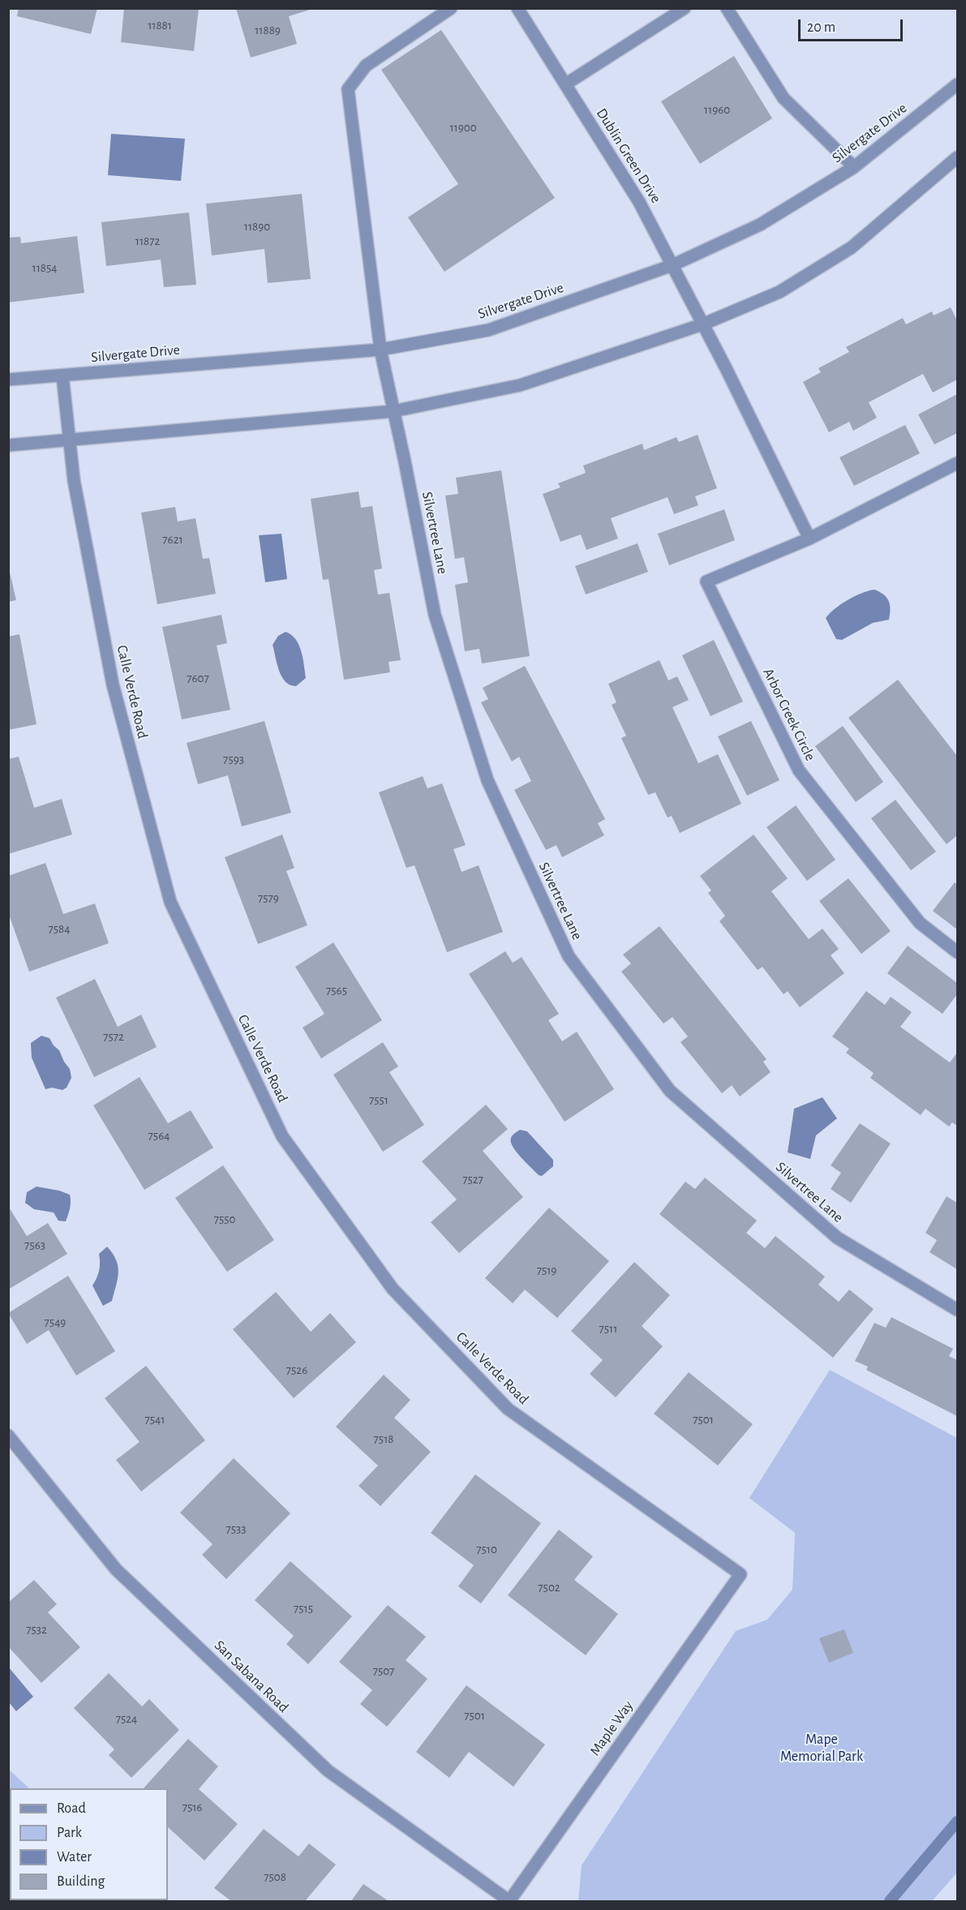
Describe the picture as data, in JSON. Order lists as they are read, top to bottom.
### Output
{
  "streets": {
    "street": [
      "Silvergate Drive",
      "Dublin Green Drive",
      "Silvertree Lane",
      "Calle Verde Road",
      "Arbor Creek Circle",
      "San Sabana Road",
      "Maple Way"
    ]
  },
  "crossings": [
    ["Silvergate Drive", "Dublin Green Drive"],
    ["Silvergate Drive", "Silvertree Lane"],
    ["Silvergate Drive", "Calle Verde Road"],
    ["Calle Verde Road", "Maple Way"],
    ["San Sabana Road", "Maple Way"]
  ],
  "parks": ["Mape Memorial Park"],
  "house_numbers": [
    "11881",
    "11889",
    "11960",
    "11900",
    "11890",
    "11872",
    "11854",
    "7621",
    "7607",
    "7593",
    "7579",
    "7584",
    "7565",
    "7572",
    "7551",
    "7564",
    "7527",
    "7550",
    "7563",
    "7519",
    "7549",
    "7511",
    "7526",
    "7541",
    "7501",
    "7518",
    "7533",
    "7510",
    "7502",
    "7515",
    "7532",
    "7507",
    "7501",
    "7524",
    "7516",
    "7508"
  ],
  "legend": [
    "Road",
    "Park",
    "Water",
    "Building"
  ],
  "scale_bar": "20 m"
}
